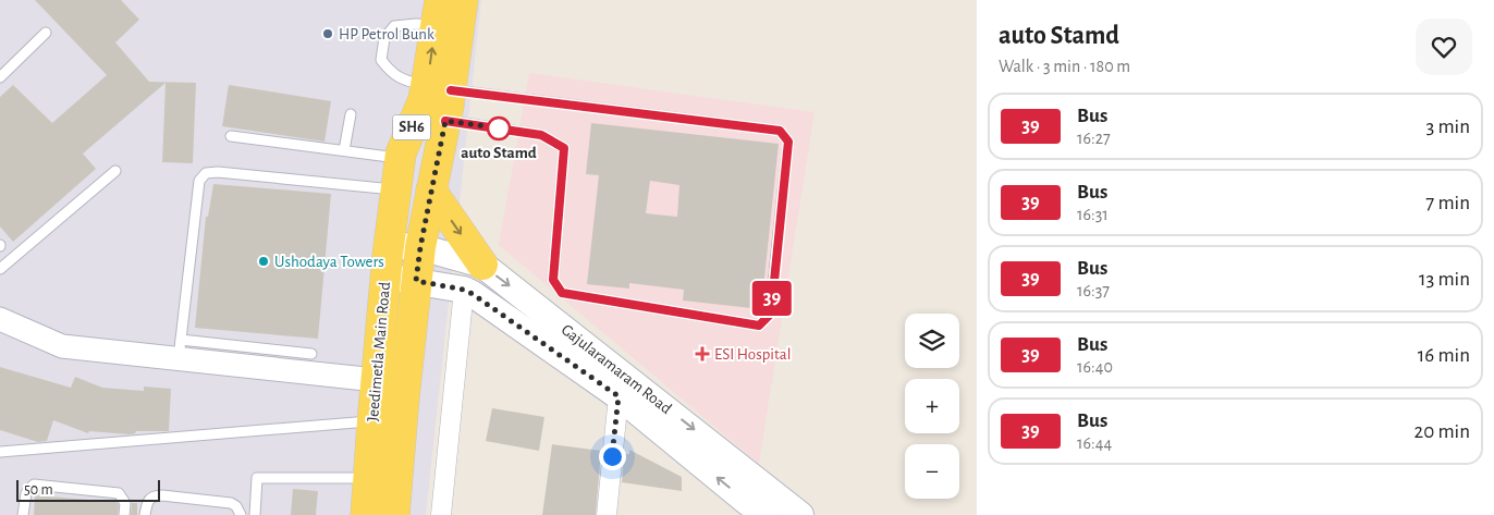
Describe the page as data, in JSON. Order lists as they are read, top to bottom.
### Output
{
  "streets": {
    "main road": ["SH6", "Jeedimetla Main Road", "Gajularamaram Road"]
  },
  "crossings": [
    ["Jeedimetla Main Road", "Gajularamaram Road"]
  ],
  "places": {
    "other": ["HP Petrol Bunk", "auto Stamd", "Ushodaya Towers"],
    "health": ["ESI Hospital"]
  },
  "lines": ["bus line 39"],
  "scale_bar": "50 m",
  "page": {
    "on_map": "39",
    "heading": ["auto Stamd", "Walk · 3 min · 180 m"],
    "list": [
      {
        "mark": "39",
        "name": "Bus",
        "note": "16:27",
        "value": "3 min"
      },
      {
        "mark": "39",
        "name": "Bus",
        "note": "16:31",
        "value": "7 min"
      },
      {
        "mark": "39",
        "name": "Bus",
        "note": "16:37",
        "value": "13 min"
      },
      {
        "mark": "39",
        "name": "Bus",
        "note": "16:40",
        "value": "16 min"
      },
      {
        "mark": "39",
        "name": "Bus",
        "note": "16:44",
        "value": "20 min"
      }
    ],
    "map_buttons": ["+", "−"],
    "scale": "50 m"
  }
}
